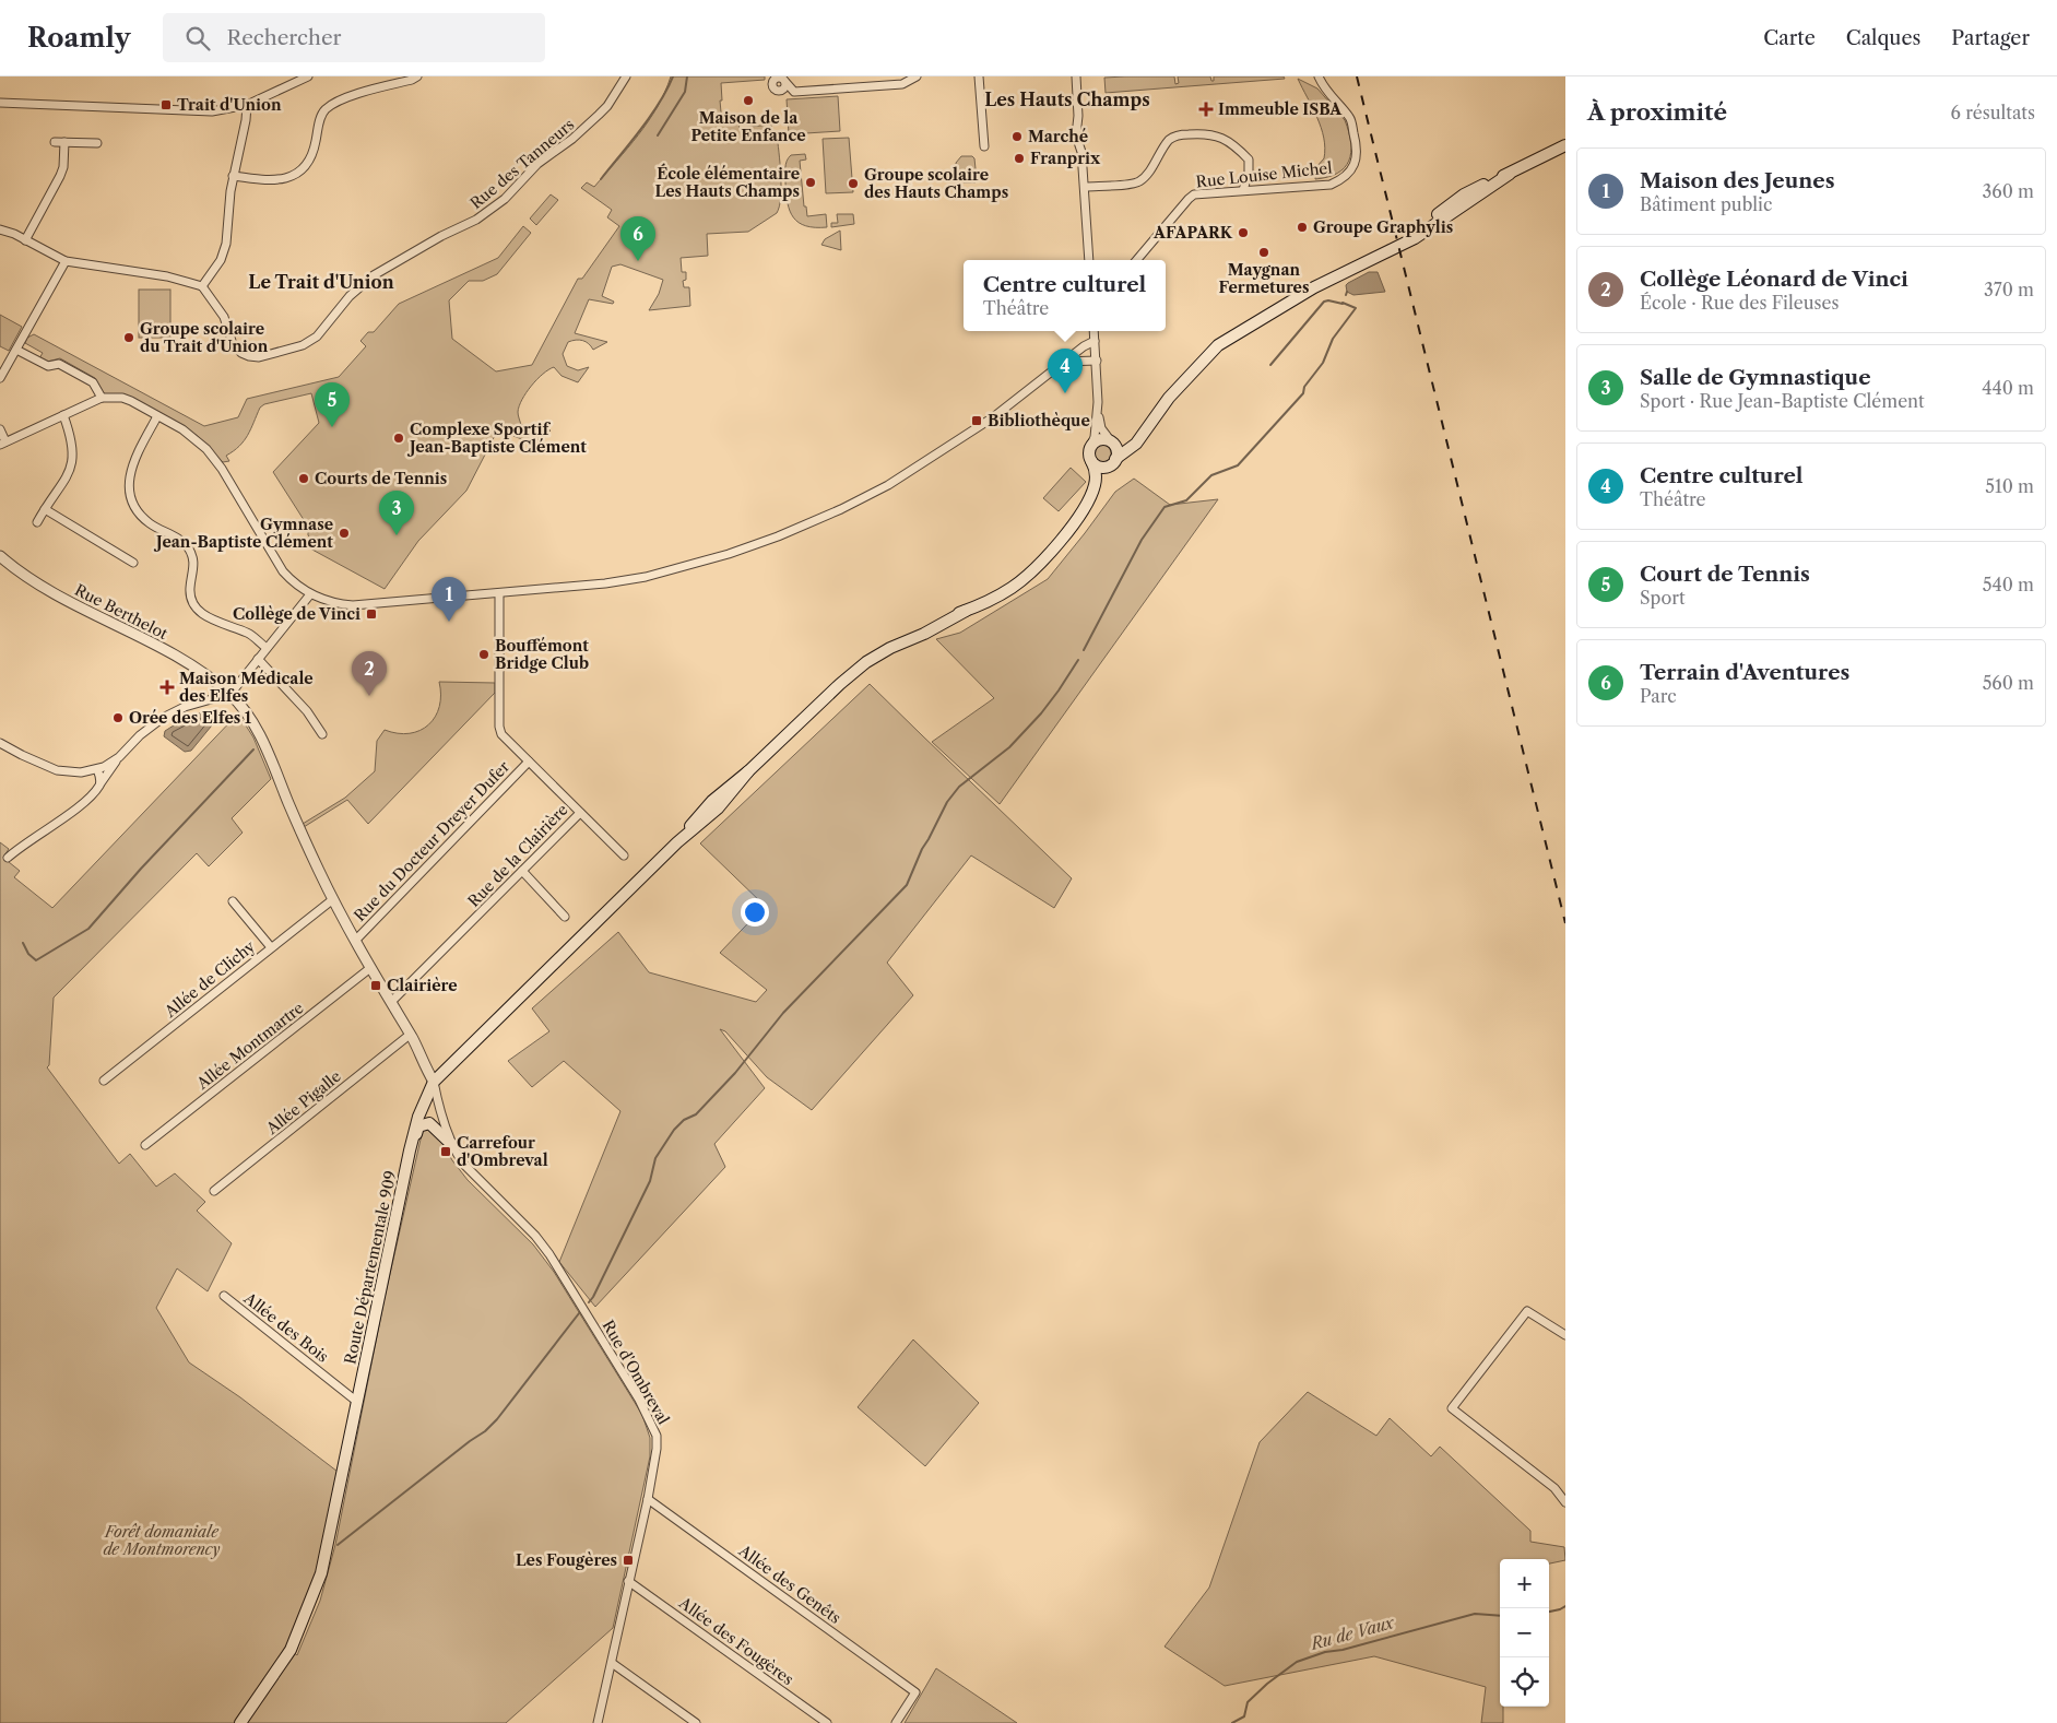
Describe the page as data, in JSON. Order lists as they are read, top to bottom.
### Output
{
  "streets": {
    "main road": ["Route Départementale 909"],
    "street": [
      "Rue des Tanneurs",
      "Rue Louise Michel",
      "Rue Berthelot",
      "Rue du Docteur Dreyer Dufer",
      "Rue de la Clairière",
      "Allée de Clichy",
      "Allée Montmartre",
      "Allée Pigalle",
      "Allée des Bois",
      "Rue d'Ombreval",
      "Allée des Genêts",
      "Allée des Fougères"
    ]
  },
  "crossings": [
    ["Rue Berthelot", "Rue du Docteur Dreyer Dufer"],
    ["Rue Berthelot", "Rue de la Clairière"],
    ["Rue Berthelot", "Allée de Clichy"],
    ["Rue Berthelot", "Allée Montmartre"],
    ["Rue Berthelot", "Allée Pigalle"],
    ["Rue Berthelot", "Route Départementale 909"],
    ["Rue Berthelot", "Rue d'Ombreval"],
    ["Rue du Docteur Dreyer Dufer", "Rue de la Clairière"],
    ["Route Départementale 909", "Allée des Bois"],
    ["Route Départementale 909", "Rue d'Ombreval"],
    ["Rue d'Ombreval", "Allée des Genêts"],
    ["Rue d'Ombreval", "Allée des Fougères"]
  ],
  "districts": ["Les Hauts Champs", "Le Trait d'Union"],
  "water": ["Ru de Vaux"],
  "parks": ["Forêt domaniale de Montmorency"],
  "places": {
    "other": [
      "Maison de la Petite Enfance",
      "Marché",
      "Franprix",
      "École élémentaire Les Hauts Champs",
      "Groupe scolaire des Hauts Champs",
      "Groupe Graphylis",
      "AFAPARK",
      "Maygnan Fermetures",
      "Groupe scolaire du Trait d'Union",
      "Complexe Sportif Jean-Baptiste Clément",
      "Courts de Tennis",
      "Gymnase Jean-Baptiste Clément",
      "Bouffémont Bridge Club",
      "Orée des Elfes 1"
    ],
    "transit": [
      "Trait d'Union",
      "Bibliothèque",
      "Collège de Vinci",
      "Clairière",
      "Carrefour d'Ombreval",
      "Les Fougères"
    ],
    "health": ["Immeuble ISBA", "Maison Médicale des Elfes"]
  },
  "page": {
    "header": "Roamly",
    "search": "Rechercher",
    "nav": ["Carte", "Calques", "Partager"],
    "heading": ["À proximité", "6 résultats"],
    "list": [
      {
        "mark": "1",
        "name": "Maison des Jeunes",
        "note": "Bâtiment public",
        "value": "360 m"
      },
      {
        "mark": "2",
        "name": "Collège Léonard de Vinci",
        "note": "École · Rue des Fileuses",
        "value": "370 m"
      },
      {
        "mark": "3",
        "name": "Salle de Gymnastique",
        "note": "Sport · Rue Jean-Baptiste Clément",
        "value": "440 m"
      },
      {
        "mark": "4",
        "name": "Centre culturel",
        "note": "Théâtre",
        "value": "510 m"
      },
      {
        "mark": "5",
        "name": "Court de Tennis",
        "note": "Sport",
        "value": "540 m"
      },
      {
        "mark": "6",
        "name": "Terrain d'Aventures",
        "note": "Parc",
        "value": "560 m"
      }
    ],
    "pins": [
      "6",
      "4",
      "5",
      "3",
      "1",
      "2"
    ],
    "popup": ["Centre culturel", "Théâtre"],
    "map_buttons": ["+", "−"]
  }
}
